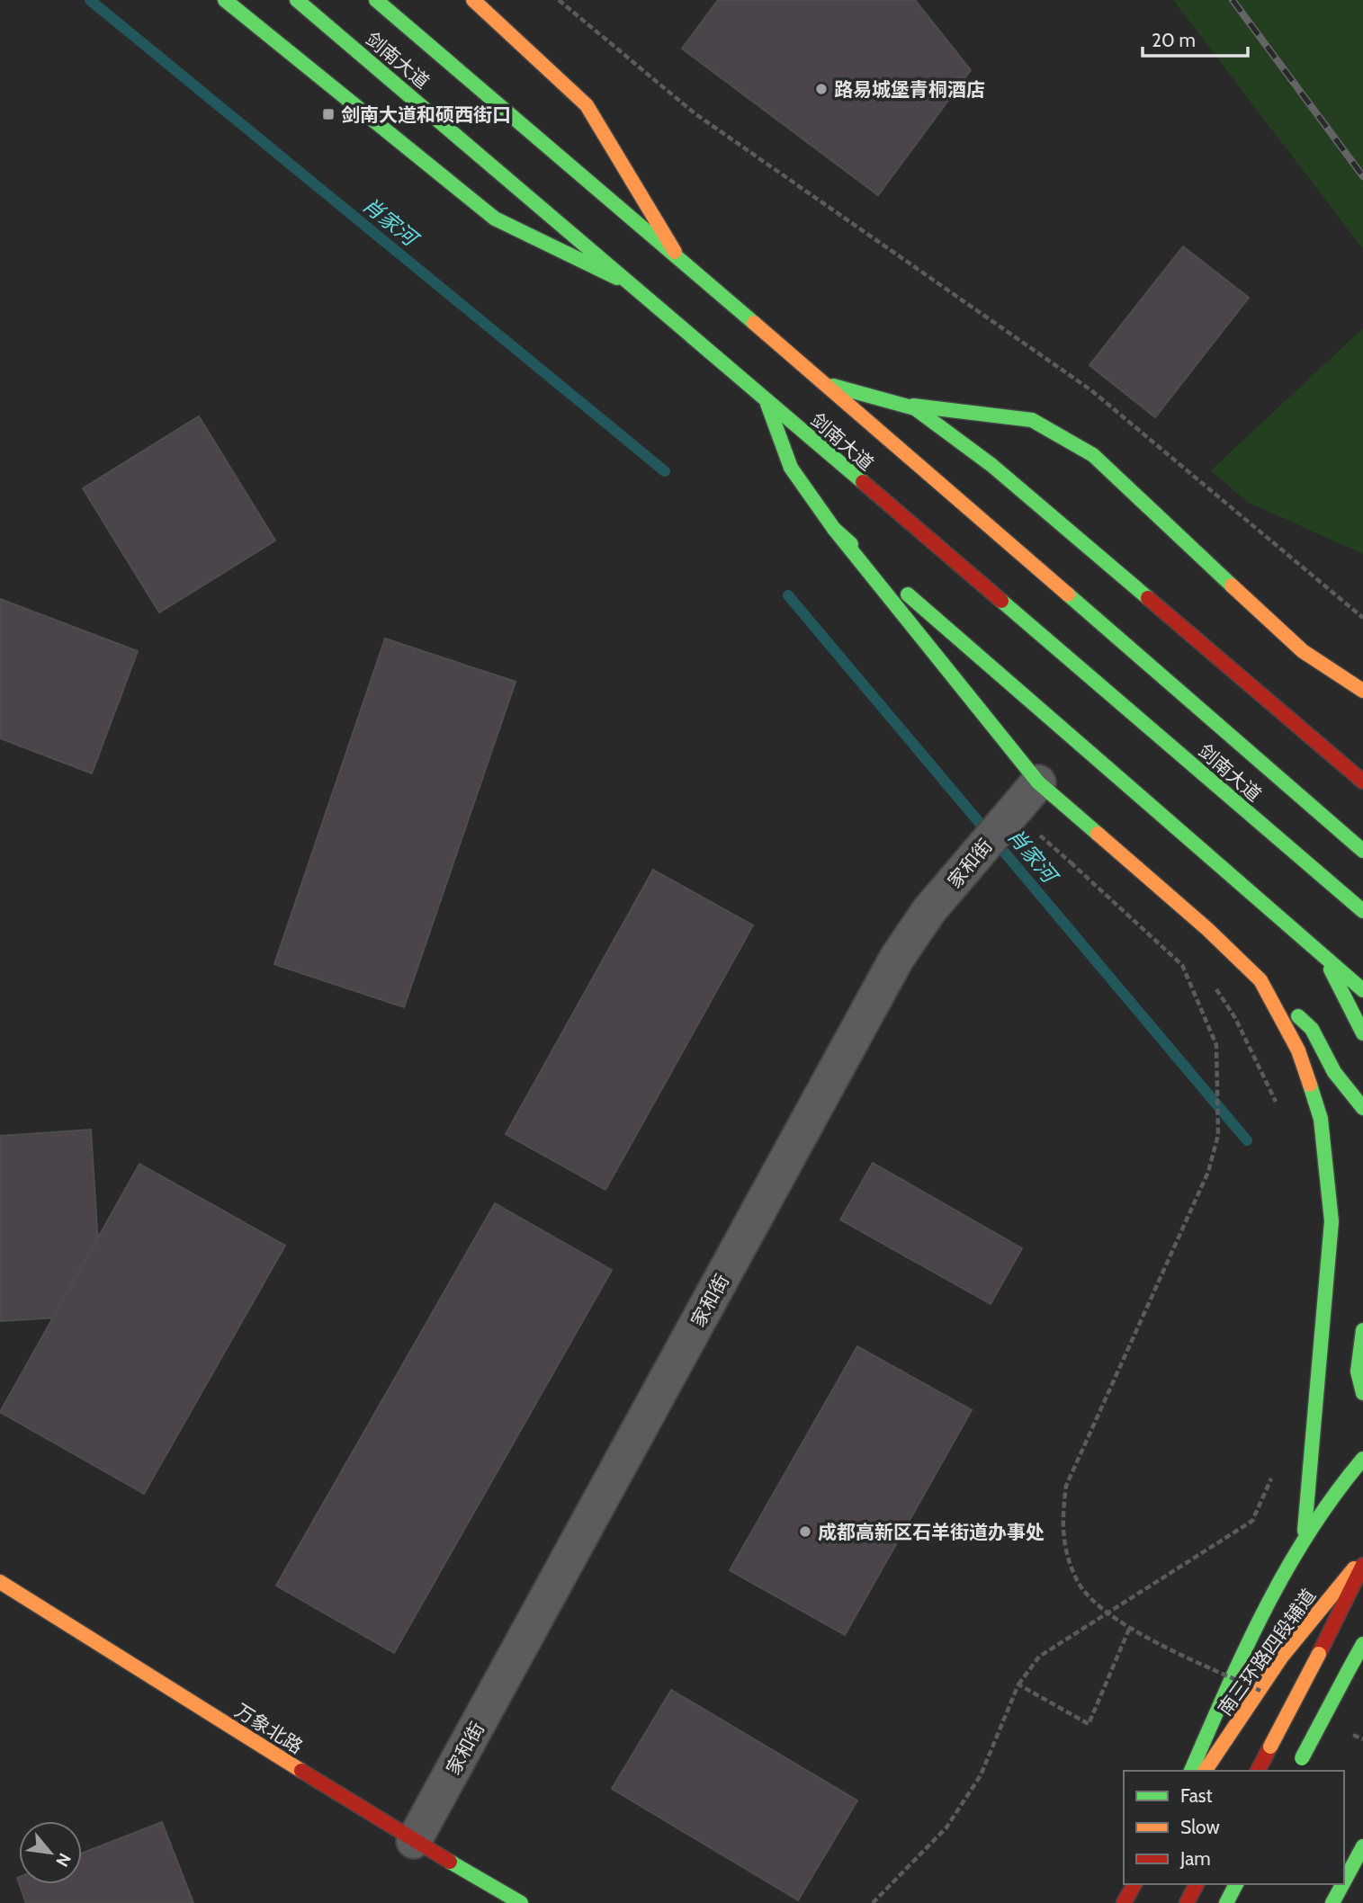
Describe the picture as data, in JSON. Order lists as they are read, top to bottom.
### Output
{
  "streets": {
    "main road": ["剑南大道", "南三环路四段辅道", "万象北路"],
    "street": ["家和街"]
  },
  "crossings": [
    ["家和街", "万象北路"]
  ],
  "water": ["肖家河"],
  "places": {
    "other": ["路易城堡青桐酒店", "成都高新区石羊街道办事处"],
    "transit": ["剑南大道和硕西街口"]
  },
  "legend": ["Fast", "Slow", "Jam"],
  "scale_bar": "20 m",
  "north": "bottom right"
}
